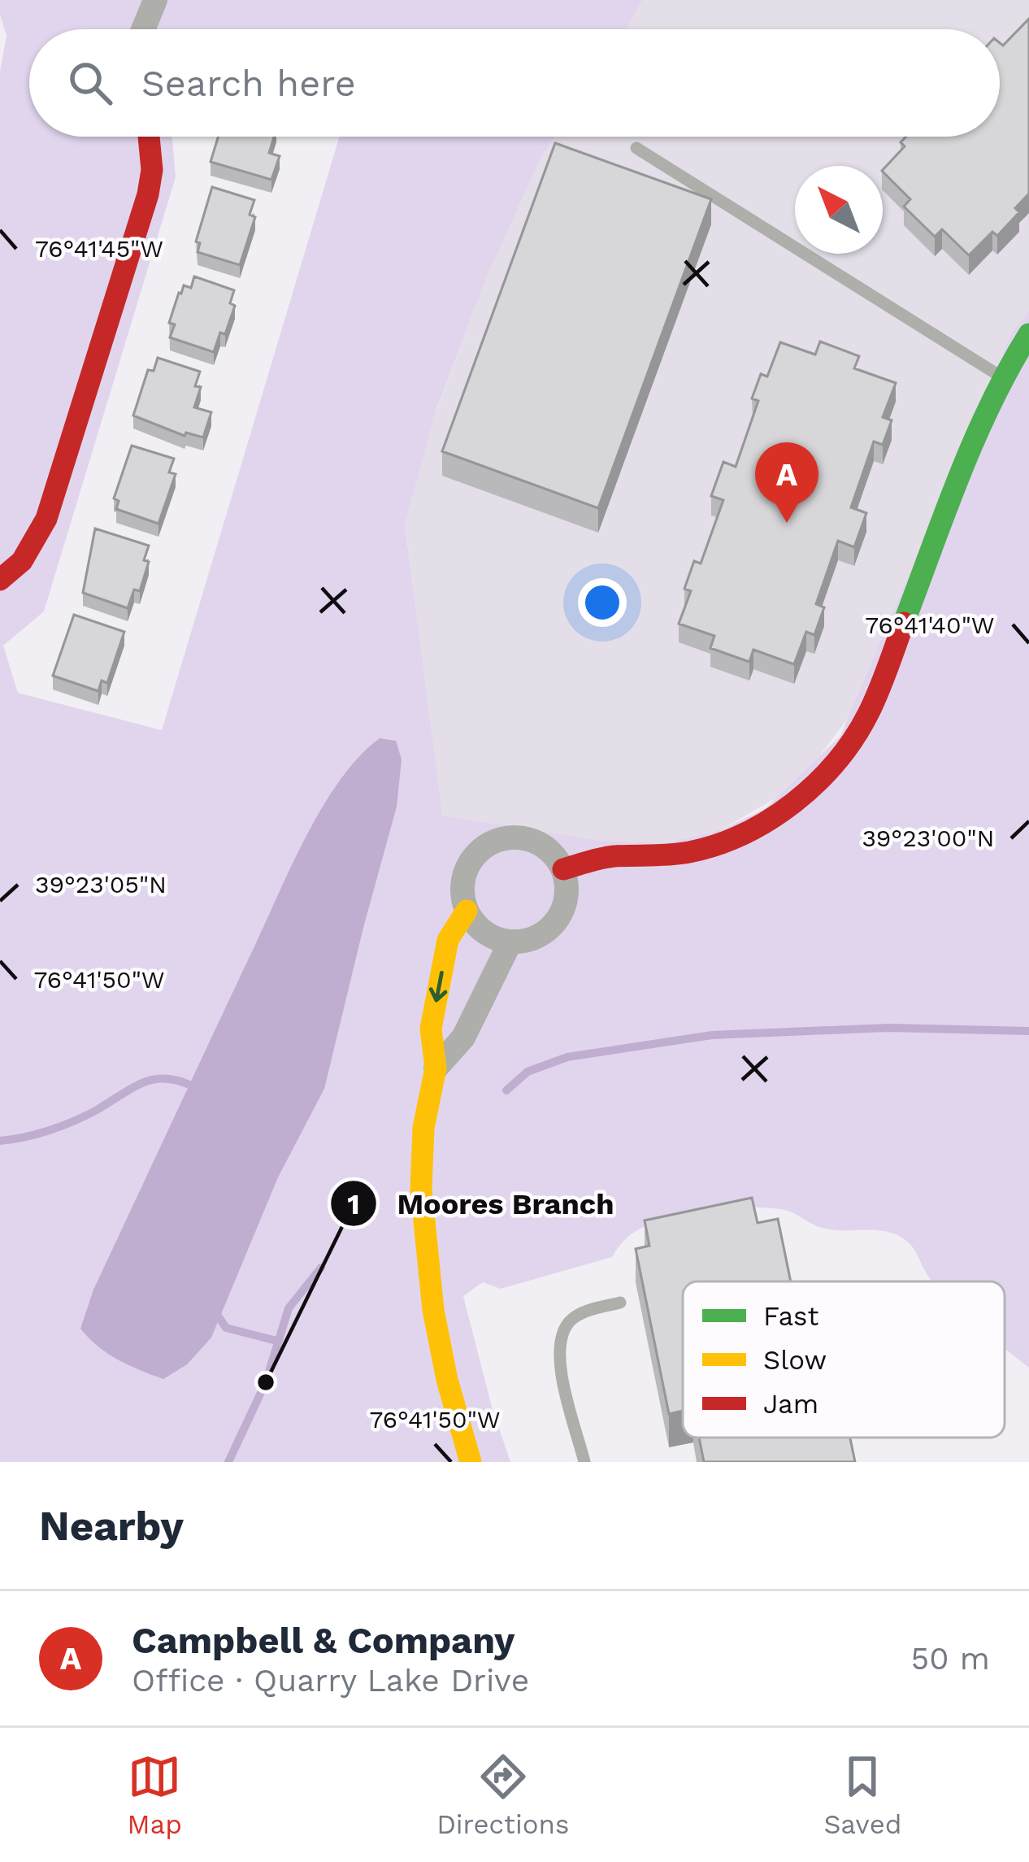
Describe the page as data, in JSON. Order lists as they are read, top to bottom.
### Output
{
  "places": ["Moores Branch"],
  "legend": ["Fast", "Slow", "Jam"],
  "north": "top left",
  "page": {
    "search": "Search here",
    "pins": "A",
    "heading": "Nearby",
    "list": [
      {
        "mark": "A",
        "name": "Campbell & Company",
        "note": "Office · Quarry Lake Drive",
        "value": "50 m"
      }
    ],
    "nav": ["Map", "Directions", "Saved"]
  },
  "coordinates": [
    "76°41'45\"W",
    "76°41'40\"W",
    "39°23'00\"N",
    "39°23'05\"N",
    "76°41'50\"W"
  ]
}
